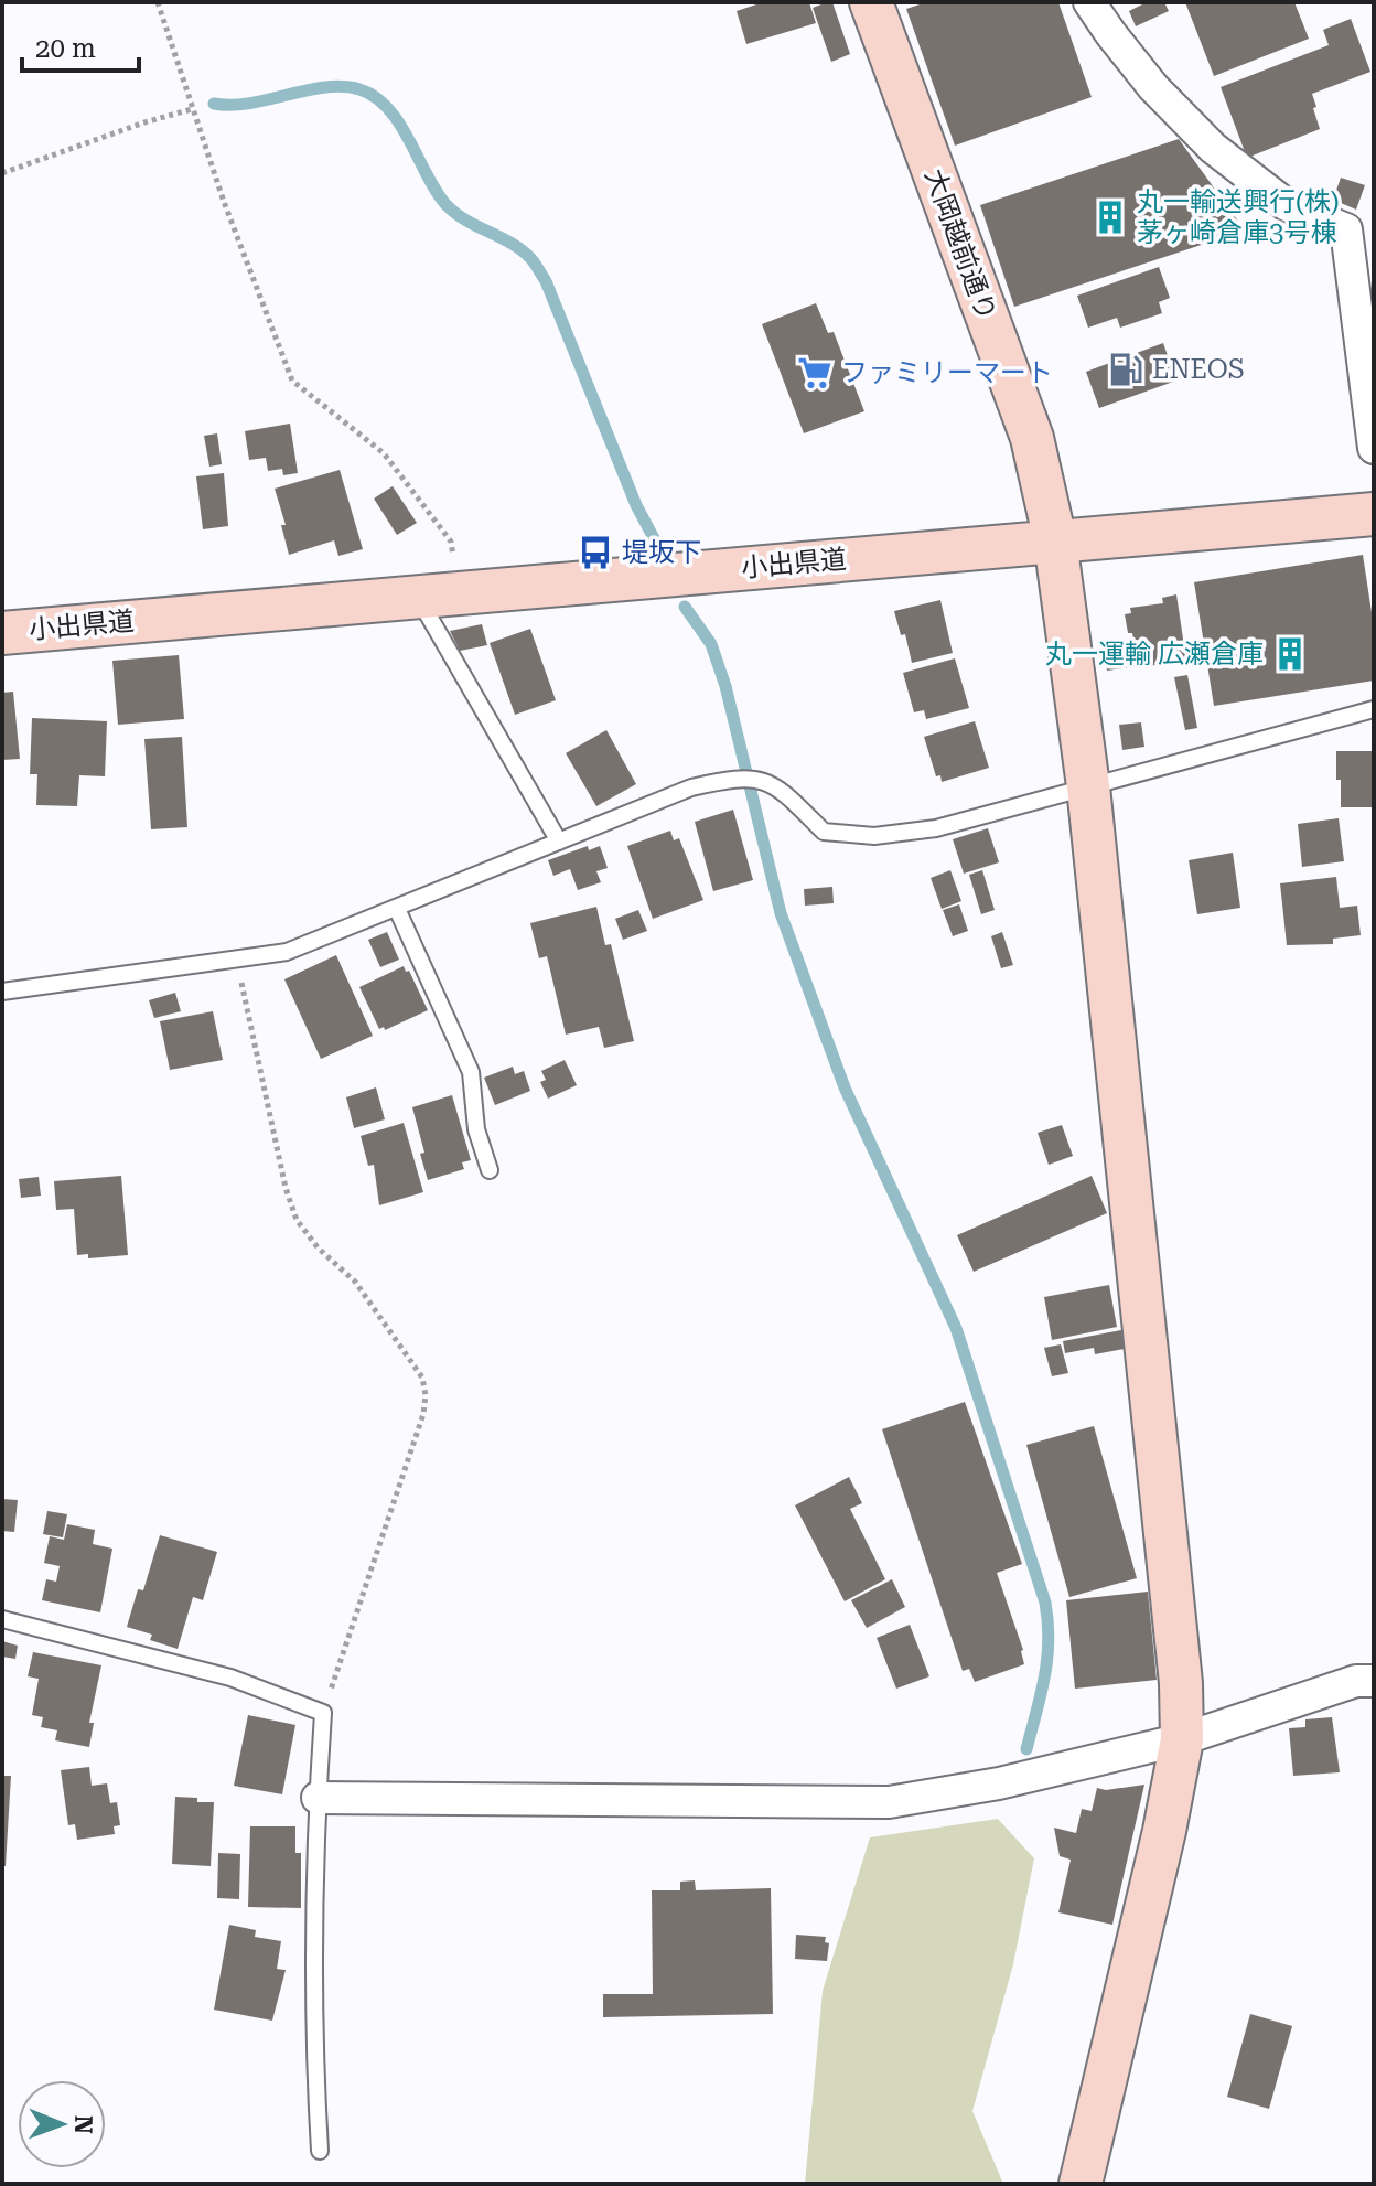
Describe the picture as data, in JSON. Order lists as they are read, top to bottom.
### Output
{
  "streets": {
    "street": ["大岡越前通り", "小出県道"]
  },
  "crossings": [
    ["大岡越前通り", "小出県道"]
  ],
  "places": {
    "building": ["丸一輸送興行(株) 茅ヶ崎倉庫3号棟", "丸一運輸 広瀬倉庫"],
    "fuel station": ["ENEOS"],
    "supermarket": ["ファミリーマート"],
    "bus stop": ["堤坂下"]
  },
  "scale_bar": "20 m",
  "north": "right"
}
